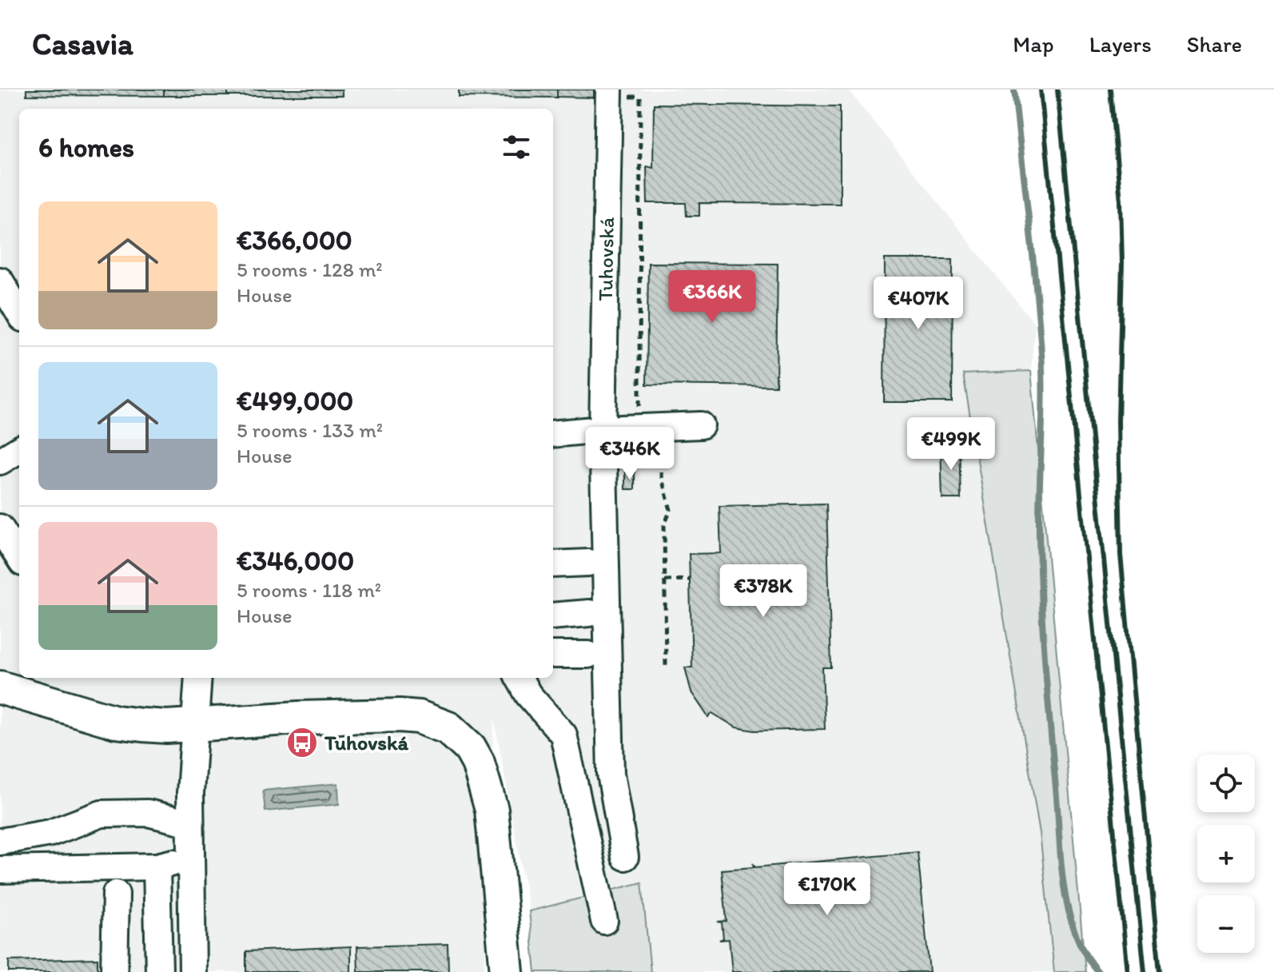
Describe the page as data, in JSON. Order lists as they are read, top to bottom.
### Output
{
  "streets": {
    "street": ["Tuhovská"]
  },
  "places": {
    "bus stop": ["Tuhovská"]
  },
  "page": {
    "header": "Casavia",
    "nav": ["Map", "Layers", "Share"],
    "heading": "6 homes",
    "list": [
      {
        "name": "€366,000",
        "note": "5 rooms · 128 m² · House"
      },
      {
        "name": "€499,000",
        "note": "5 rooms · 133 m² · House"
      },
      {
        "name": "€346,000",
        "note": "5 rooms · 118 m² · House"
      }
    ],
    "price": [
      "€366K",
      "€407K",
      "€499K",
      "€346K",
      "€378K",
      "€170K"
    ],
    "map_buttons": ["+", "−"]
  }
}
